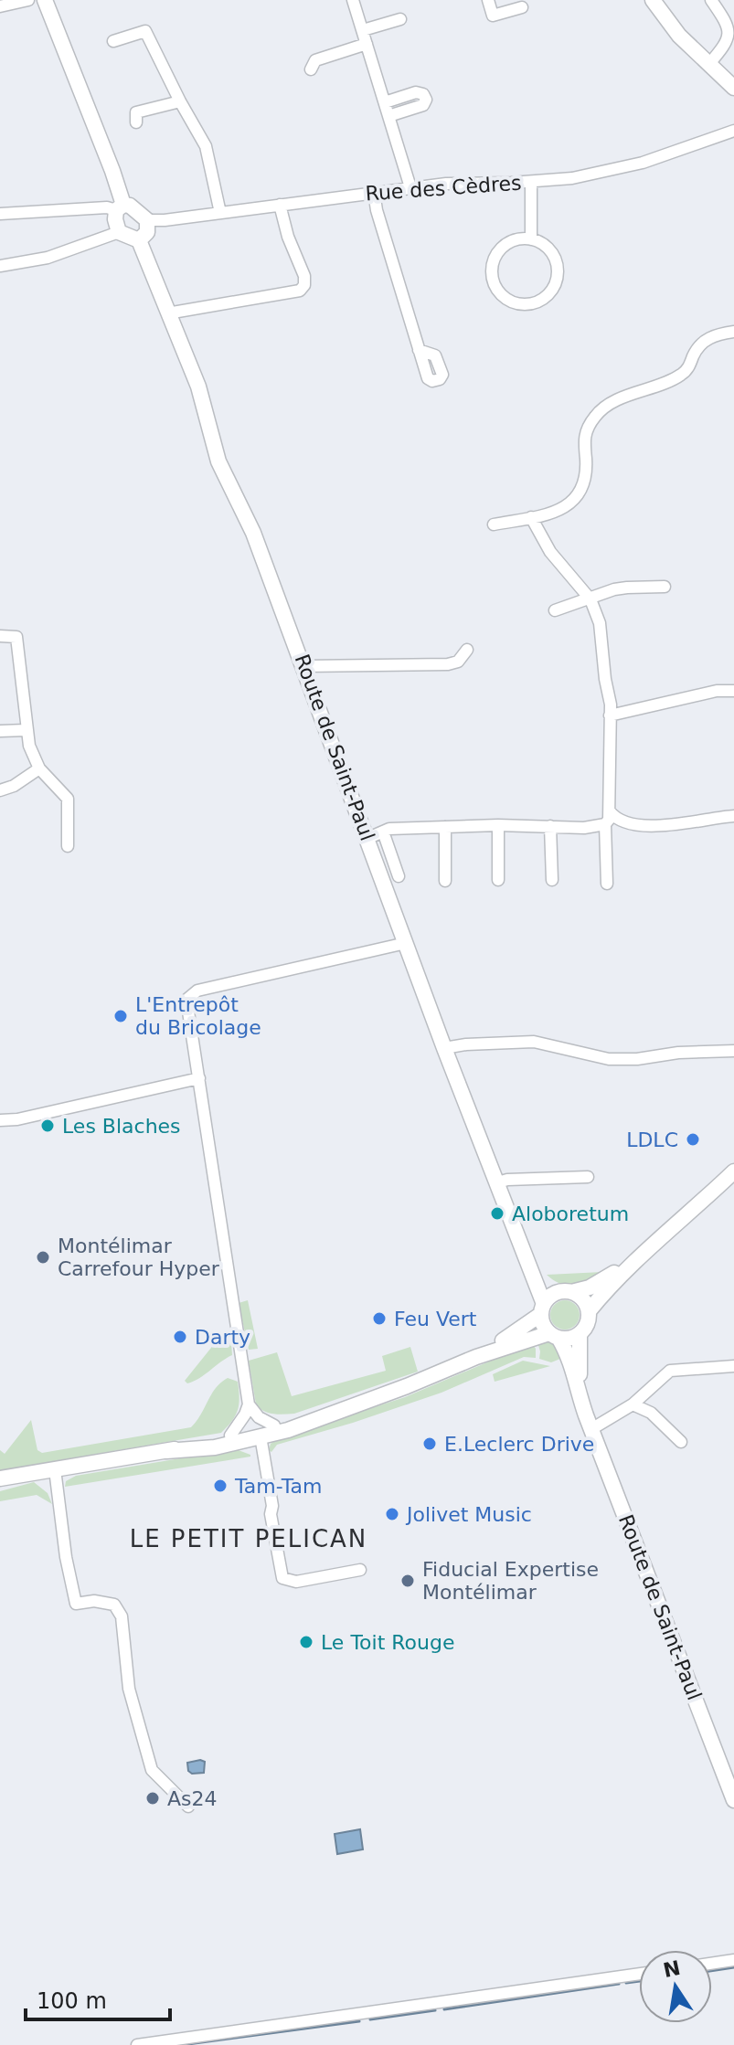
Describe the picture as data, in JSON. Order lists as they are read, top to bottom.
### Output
{
  "streets": {
    "street": ["Rue des Cèdres", "Route de Saint-Paul"]
  },
  "crossings": [
    ["Rue des Cèdres", "Route de Saint-Paul"]
  ],
  "districts": ["LE PETIT PELICAN"],
  "places": [
    "L'Entrepôt du Bricolage",
    "Les Blaches",
    "LDLC",
    "Aloboretum",
    "Montélimar Carrefour Hyper",
    "Feu Vert",
    "Darty",
    "E.Leclerc Drive",
    "Tam-Tam",
    "Jolivet Music",
    "Fiducial Expertise Montélimar",
    "Le Toit Rouge",
    "As24"
  ],
  "scale_bar": "100 m",
  "north": "top"
}
